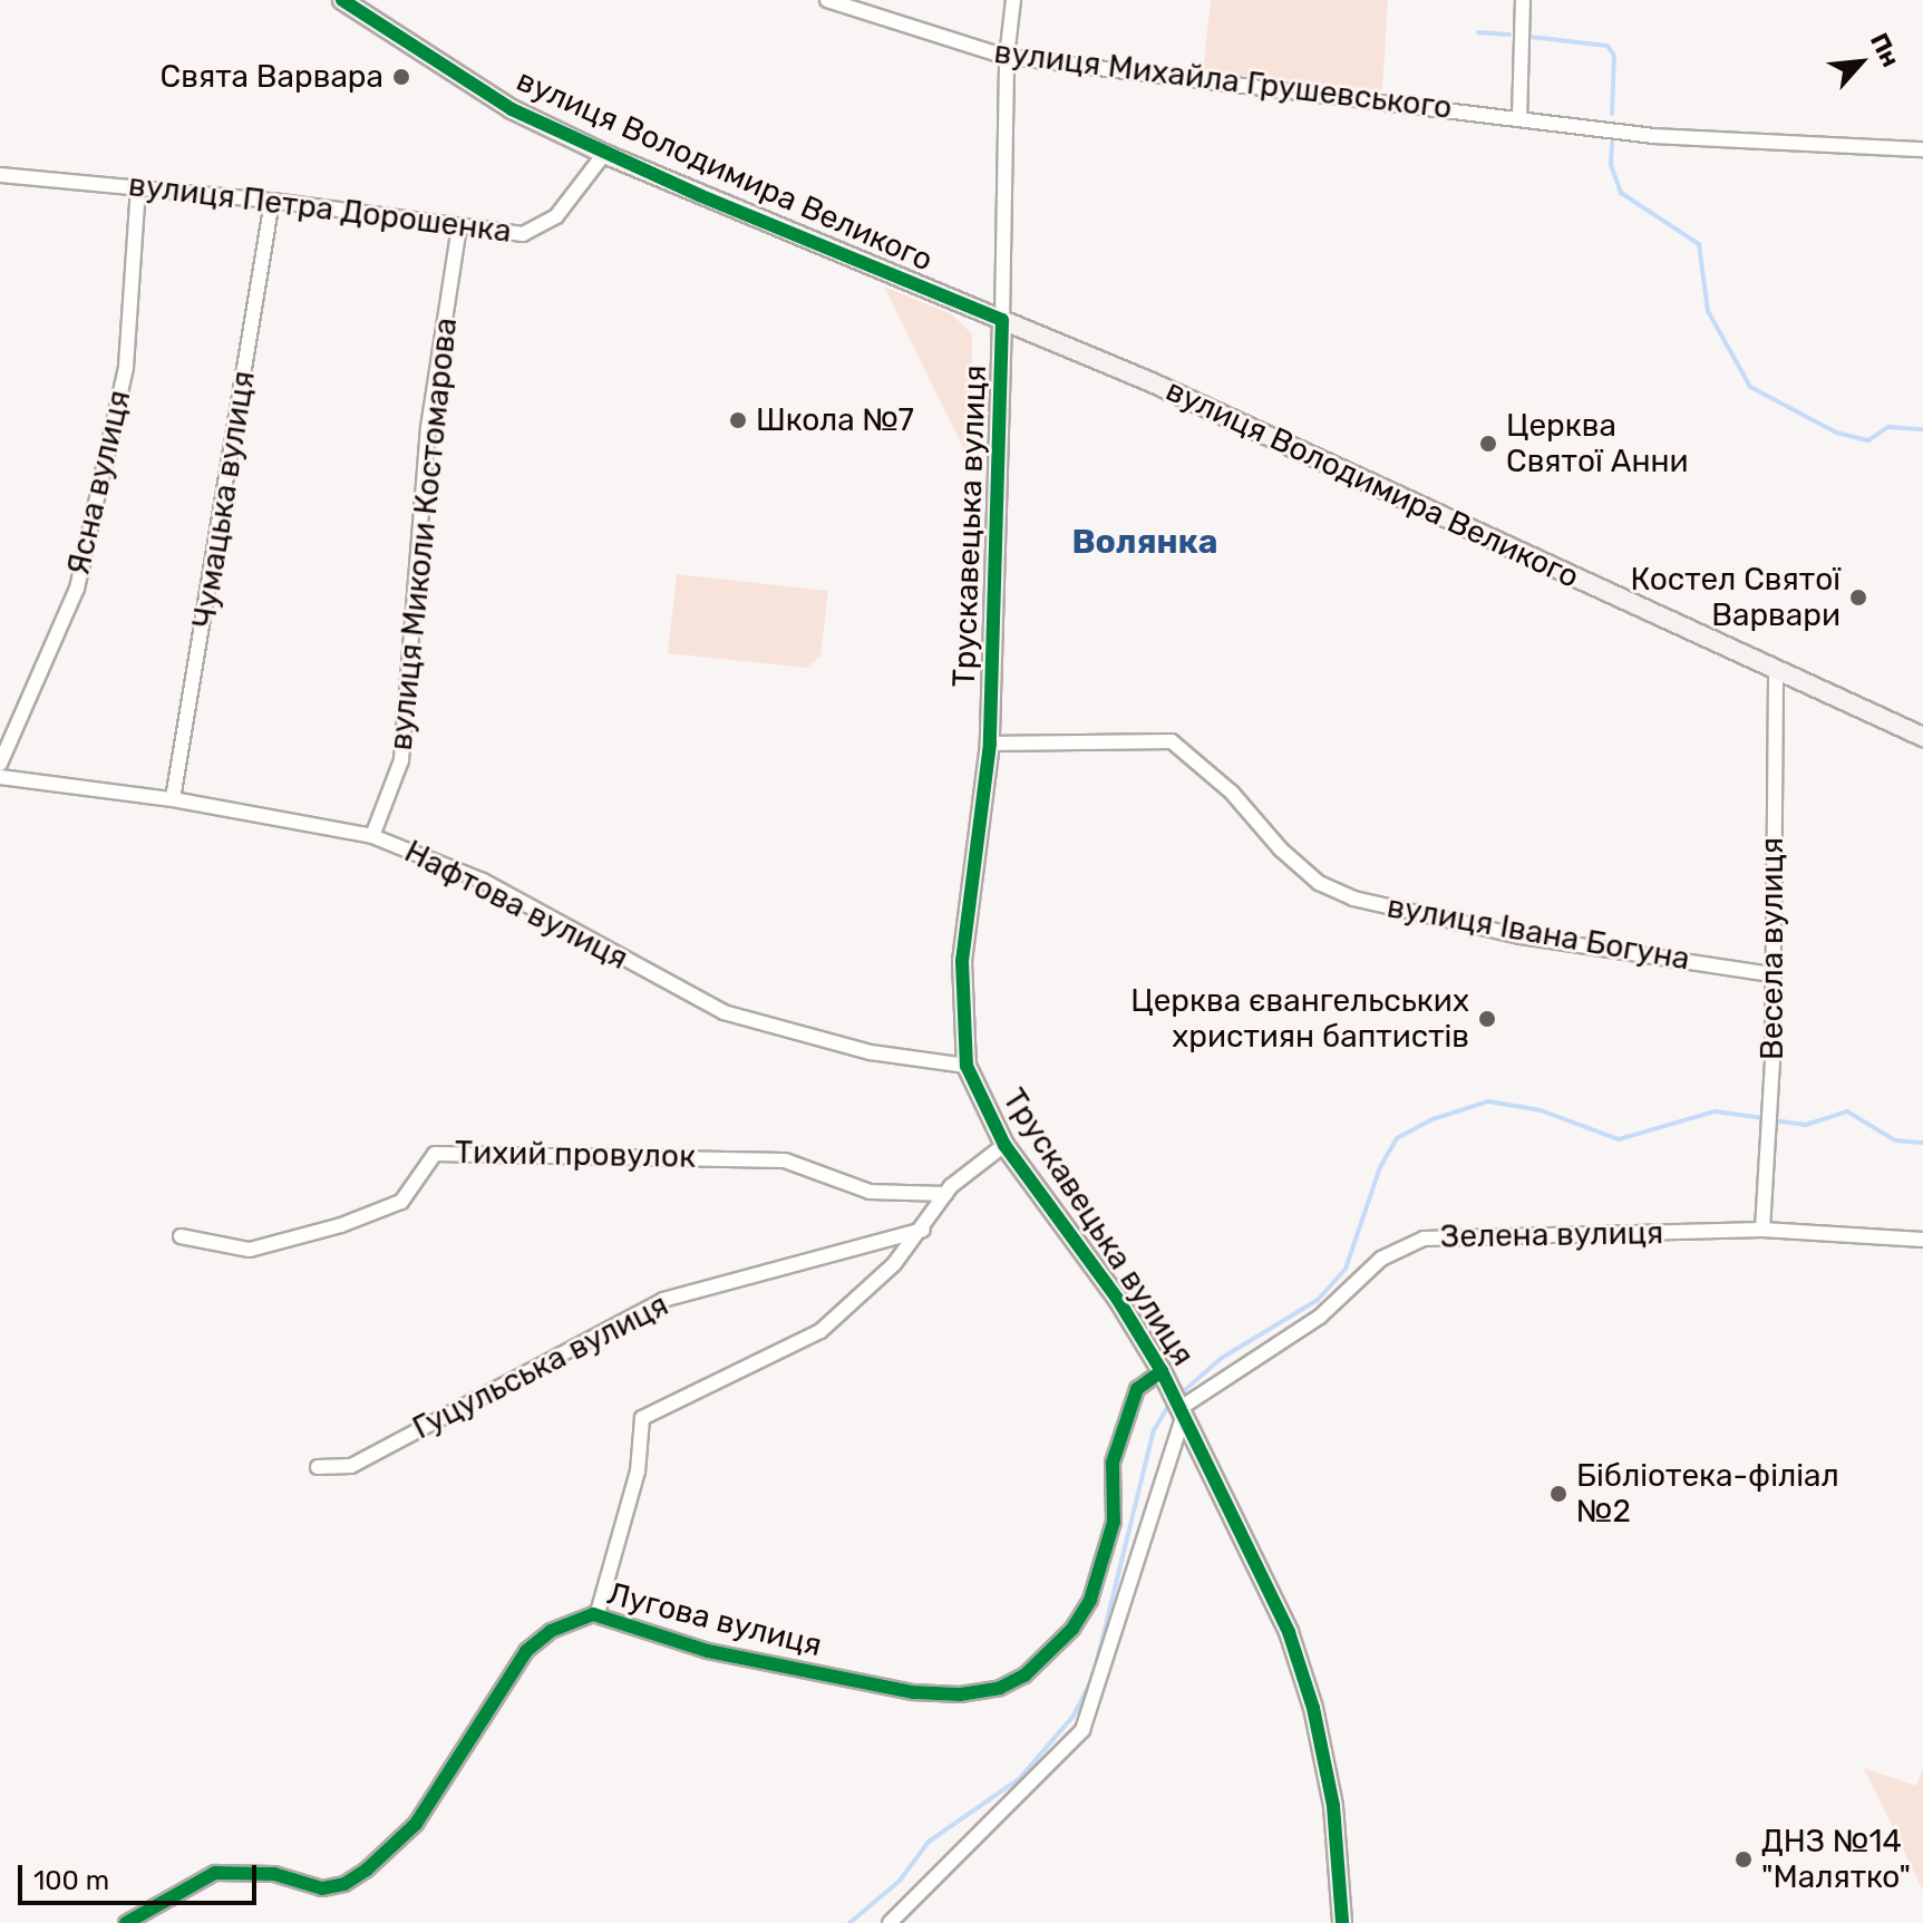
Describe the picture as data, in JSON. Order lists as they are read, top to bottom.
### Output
{
  "streets": {
    "main road": ["вулиця Володимира Великого", "Трускавецька вулиця"],
    "street": [
      "вулиця Михайла Грушевського",
      "вулиця Петра Дорошенка",
      "Ясна вулиця",
      "Чумацька вулиця",
      "вулиця Миколи Костомарова",
      "Нафтова вулиця",
      "вулиця Івана Богуна",
      "Весела вулиця",
      "Тихий провулок",
      "Зелена вулиця",
      "Гуцульська вулиця",
      "Лугова вулиця"
    ]
  },
  "crossings": [
    ["вулиця Володимира Великого", "вулиця Петра Дорошенка"],
    ["вулиця Володимира Великого", "Трускавецька вулиця"],
    ["вулиця Володимира Великого", "Весела вулиця"],
    ["вулиця Петра Дорошенка", "Ясна вулиця"],
    ["вулиця Петра Дорошенка", "Чумацька вулиця"],
    ["вулиця Петра Дорошенка", "вулиця Миколи Костомарова"],
    ["Чумацька вулиця", "Нафтова вулиця"],
    ["Трускавецька вулиця", "Нафтова вулиця"],
    ["Трускавецька вулиця", "вулиця Івана Богуна"],
    ["Трускавецька вулиця", "Зелена вулиця"],
    ["Трускавецька вулиця", "Лугова вулиця"],
    ["вулиця Миколи Костомарова", "Нафтова вулиця"],
    ["вулиця Івана Богуна", "Весела вулиця"],
    ["Весела вулиця", "Зелена вулиця"]
  ],
  "districts": ["Волянка"],
  "places": [
    "Свята Варвара",
    "Школа №7",
    "Церква Святої Анни",
    "Костел Святої Варвари",
    "Церква євангельських християн баптистів",
    "Бібліотека-філіал №2",
    "ДНЗ №14 \"Малятко\""
  ],
  "scale_bar": "100 m",
  "north": "top right"
}
